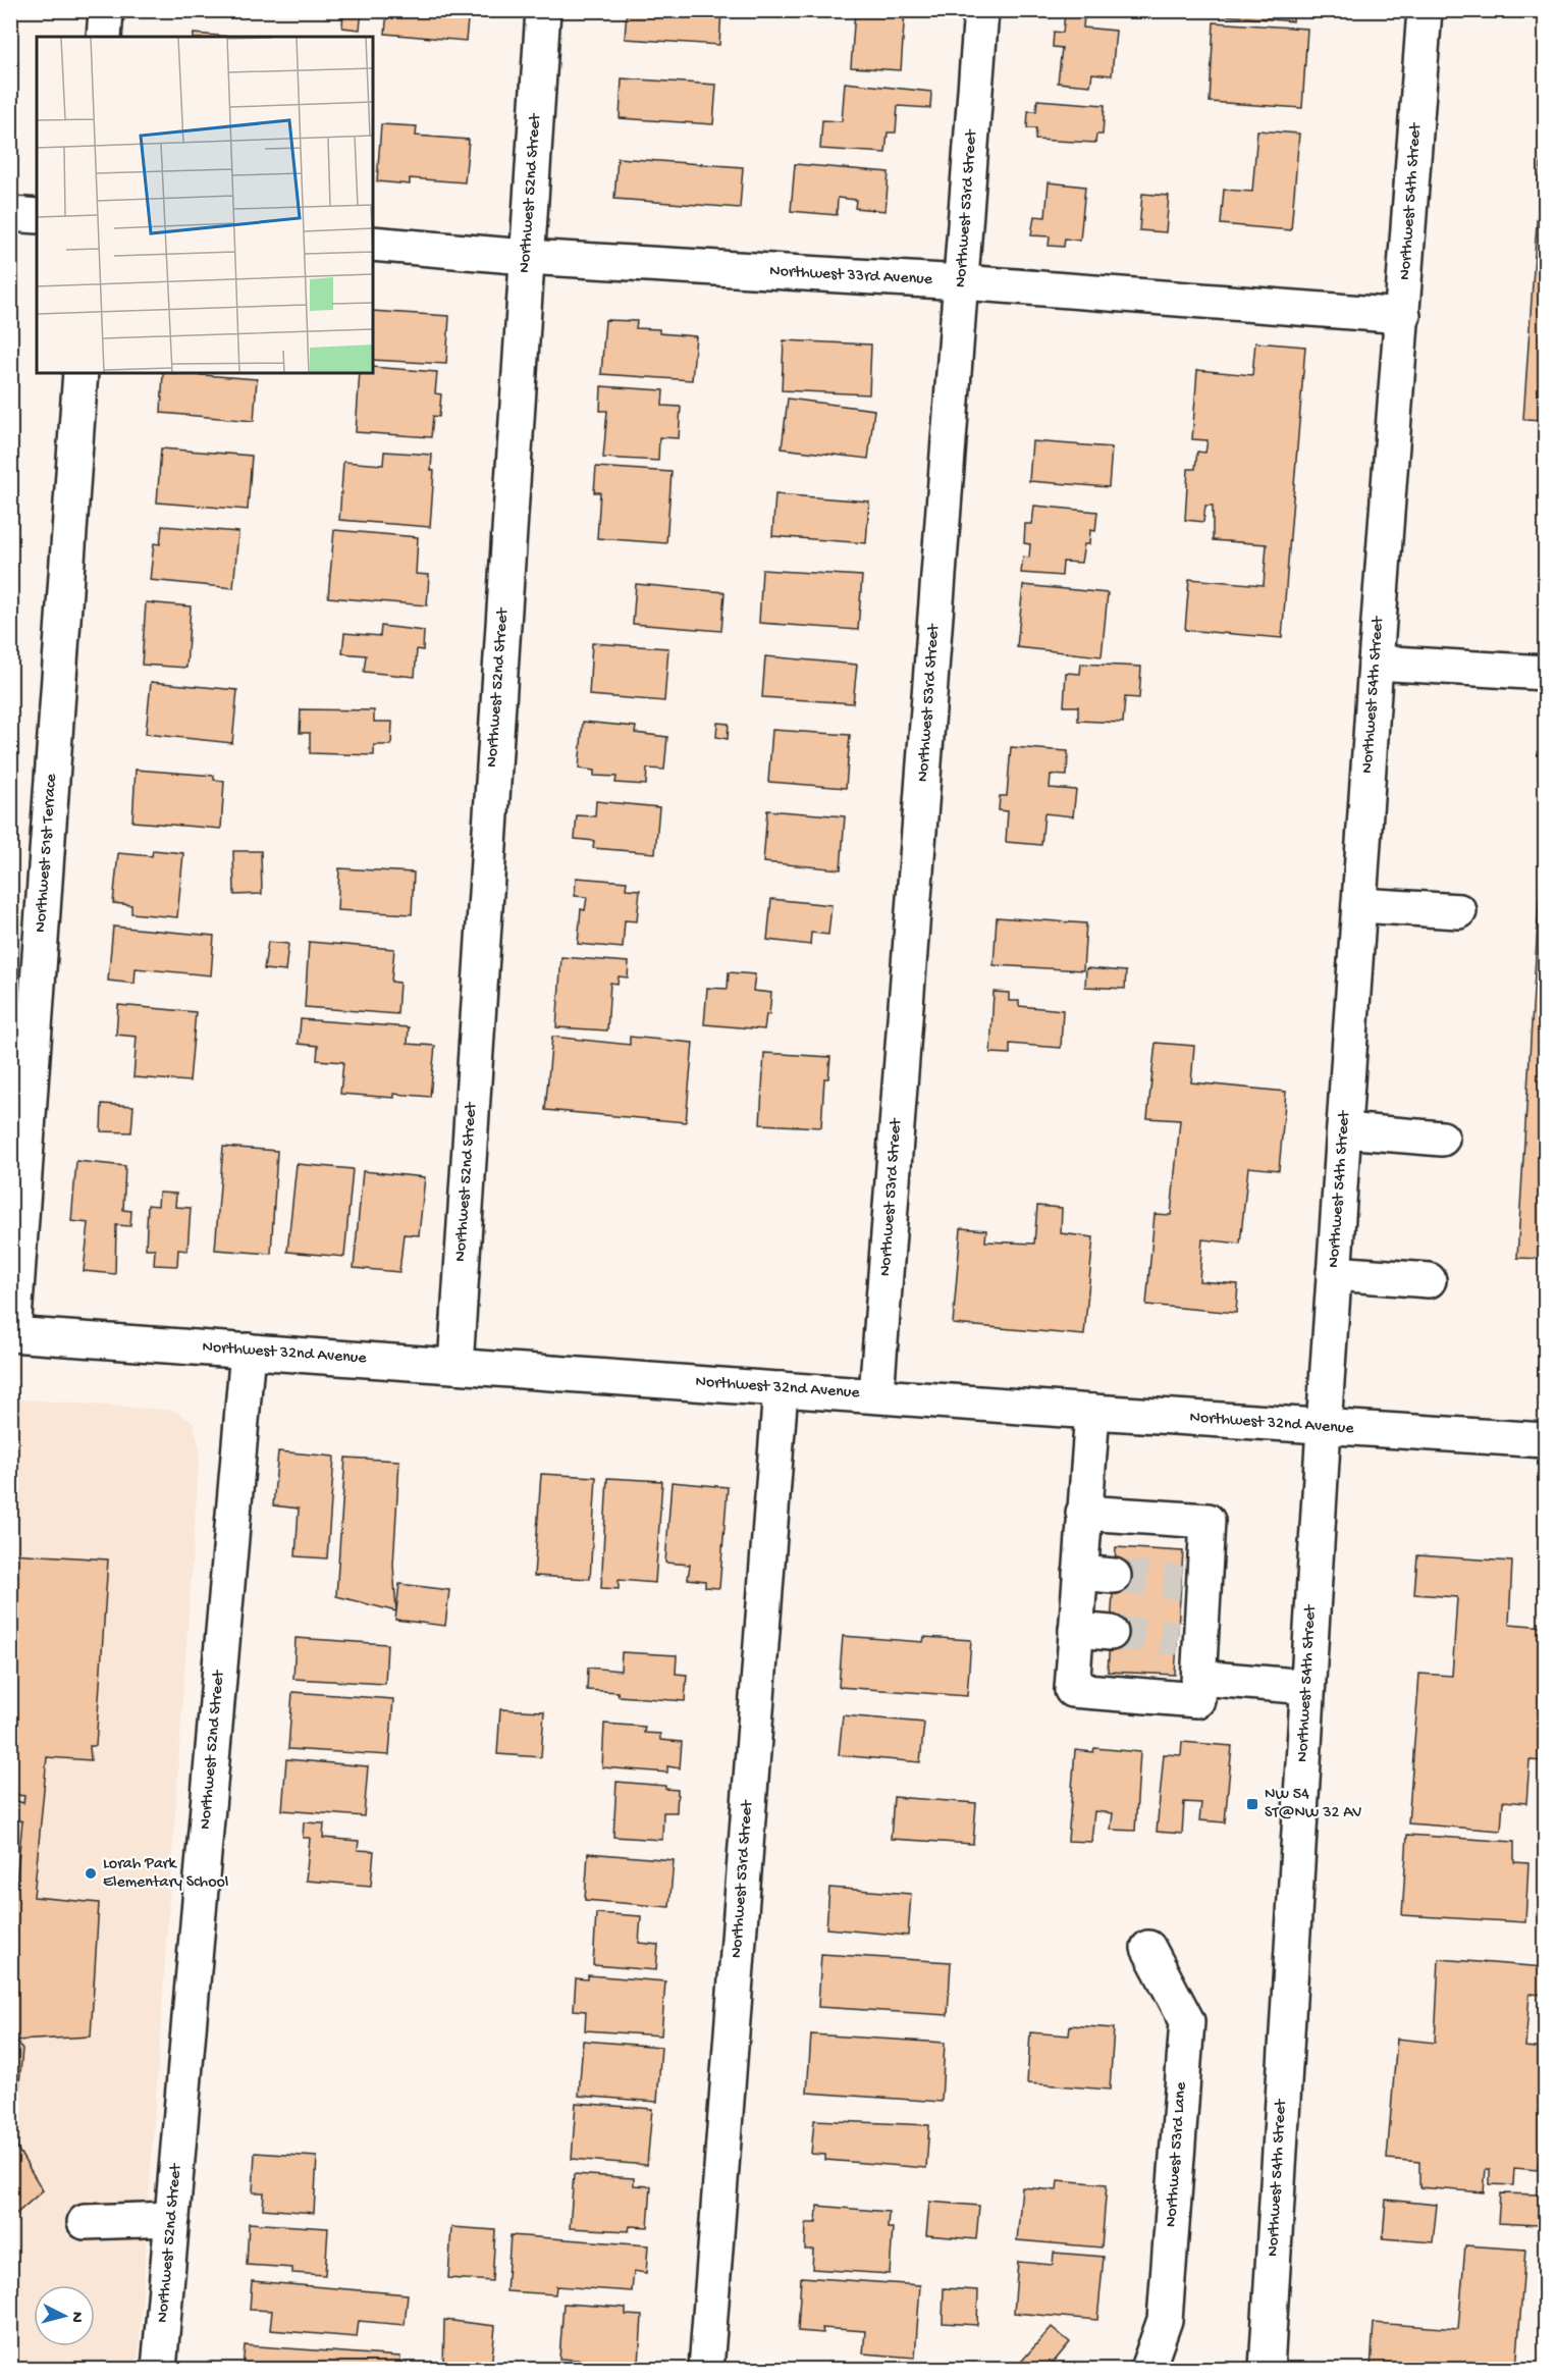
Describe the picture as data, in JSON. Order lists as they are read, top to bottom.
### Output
{
  "streets": {
    "street": [
      "Northwest 52nd Street",
      "Northwest 54th Street",
      "Northwest 53rd Street",
      "Northwest 33rd Avenue",
      "Northwest 51st Terrace",
      "Northwest 32nd Avenue",
      "Northwest 53rd Lane"
    ]
  },
  "crossings": [
    ["Northwest 52nd Street", "Northwest 33rd Avenue"],
    ["Northwest 52nd Street", "Northwest 32nd Avenue"],
    ["Northwest 54th Street", "Northwest 33rd Avenue"],
    ["Northwest 54th Street", "Northwest 32nd Avenue"],
    ["Northwest 53rd Street", "Northwest 33rd Avenue"],
    ["Northwest 53rd Street", "Northwest 32nd Avenue"],
    ["Northwest 51st Terrace", "Northwest 32nd Avenue"]
  ],
  "places": {
    "transit": ["NW 54 ST@NW 32 AV"],
    "other": ["Lorah Park Elementary School"]
  },
  "north": "right"
}
